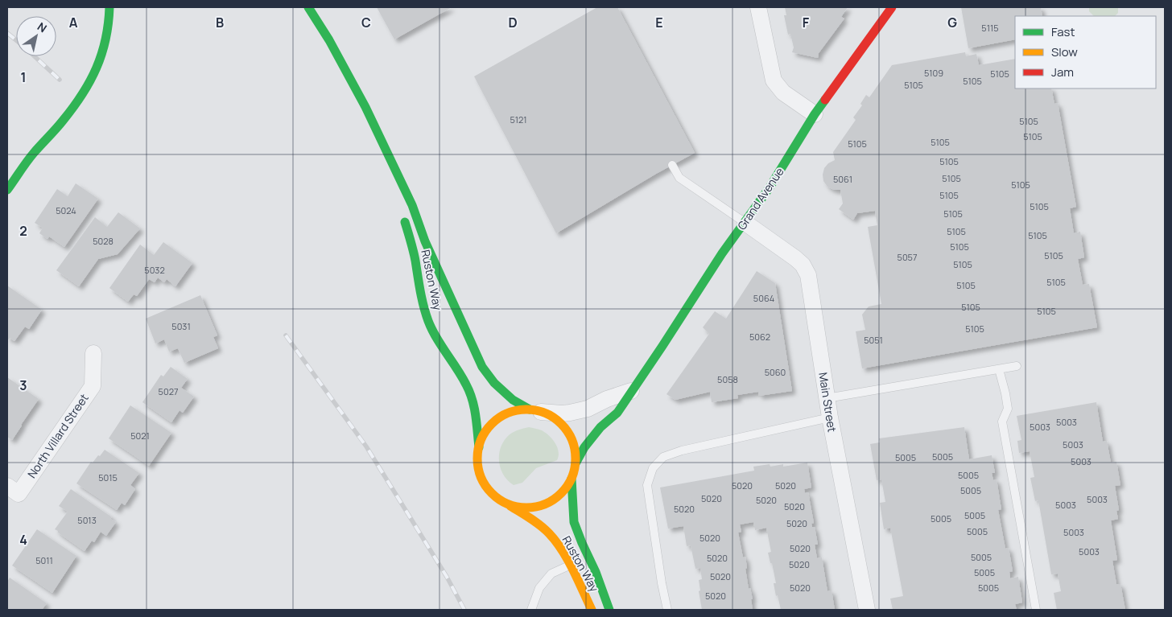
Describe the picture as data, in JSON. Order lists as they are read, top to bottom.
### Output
{
  "streets": {
    "main road": ["Grand Avenue", "Ruston Way"],
    "street": ["Main Street", "North Villard Street"]
  },
  "crossings": [
    ["Grand Avenue", "Ruston Way"],
    ["Grand Avenue", "Main Street"]
  ],
  "house_numbers": [
    "5115",
    "5109",
    "5105",
    "5105",
    "5105",
    "5121",
    "5105",
    "5105",
    "5105",
    "5105",
    "5105",
    "5105",
    "5061",
    "5105",
    "5105",
    "5105",
    "5024",
    "5105",
    "5105",
    "5105",
    "5028",
    "5105",
    "5105",
    "5057",
    "5105",
    "5032",
    "5105",
    "5105",
    "5064",
    "5105",
    "5105",
    "5031",
    "5105",
    "5062",
    "5051",
    "5060",
    "5058",
    "5027",
    "5003",
    "5003",
    "5021",
    "5003",
    "5005",
    "5005",
    "5003",
    "5005",
    "5015",
    "5020",
    "5020",
    "5005",
    "5020",
    "5003",
    "5020",
    "5003",
    "5020",
    "5020",
    "5005",
    "5005",
    "5013",
    "5020",
    "5005",
    "5003",
    "5020",
    "5020",
    "5003",
    "5005",
    "5020",
    "5011",
    "5020",
    "5005",
    "5020",
    "5020",
    "5005",
    "5020"
  ],
  "legend": ["Fast", "Slow", "Jam"],
  "north": "top right",
  "grid": {
    "columns": [
      "A",
      "B",
      "C",
      "D",
      "E",
      "F",
      "G"
    ],
    "rows": [
      "1",
      "2",
      "3",
      "4"
    ]
  }
}
